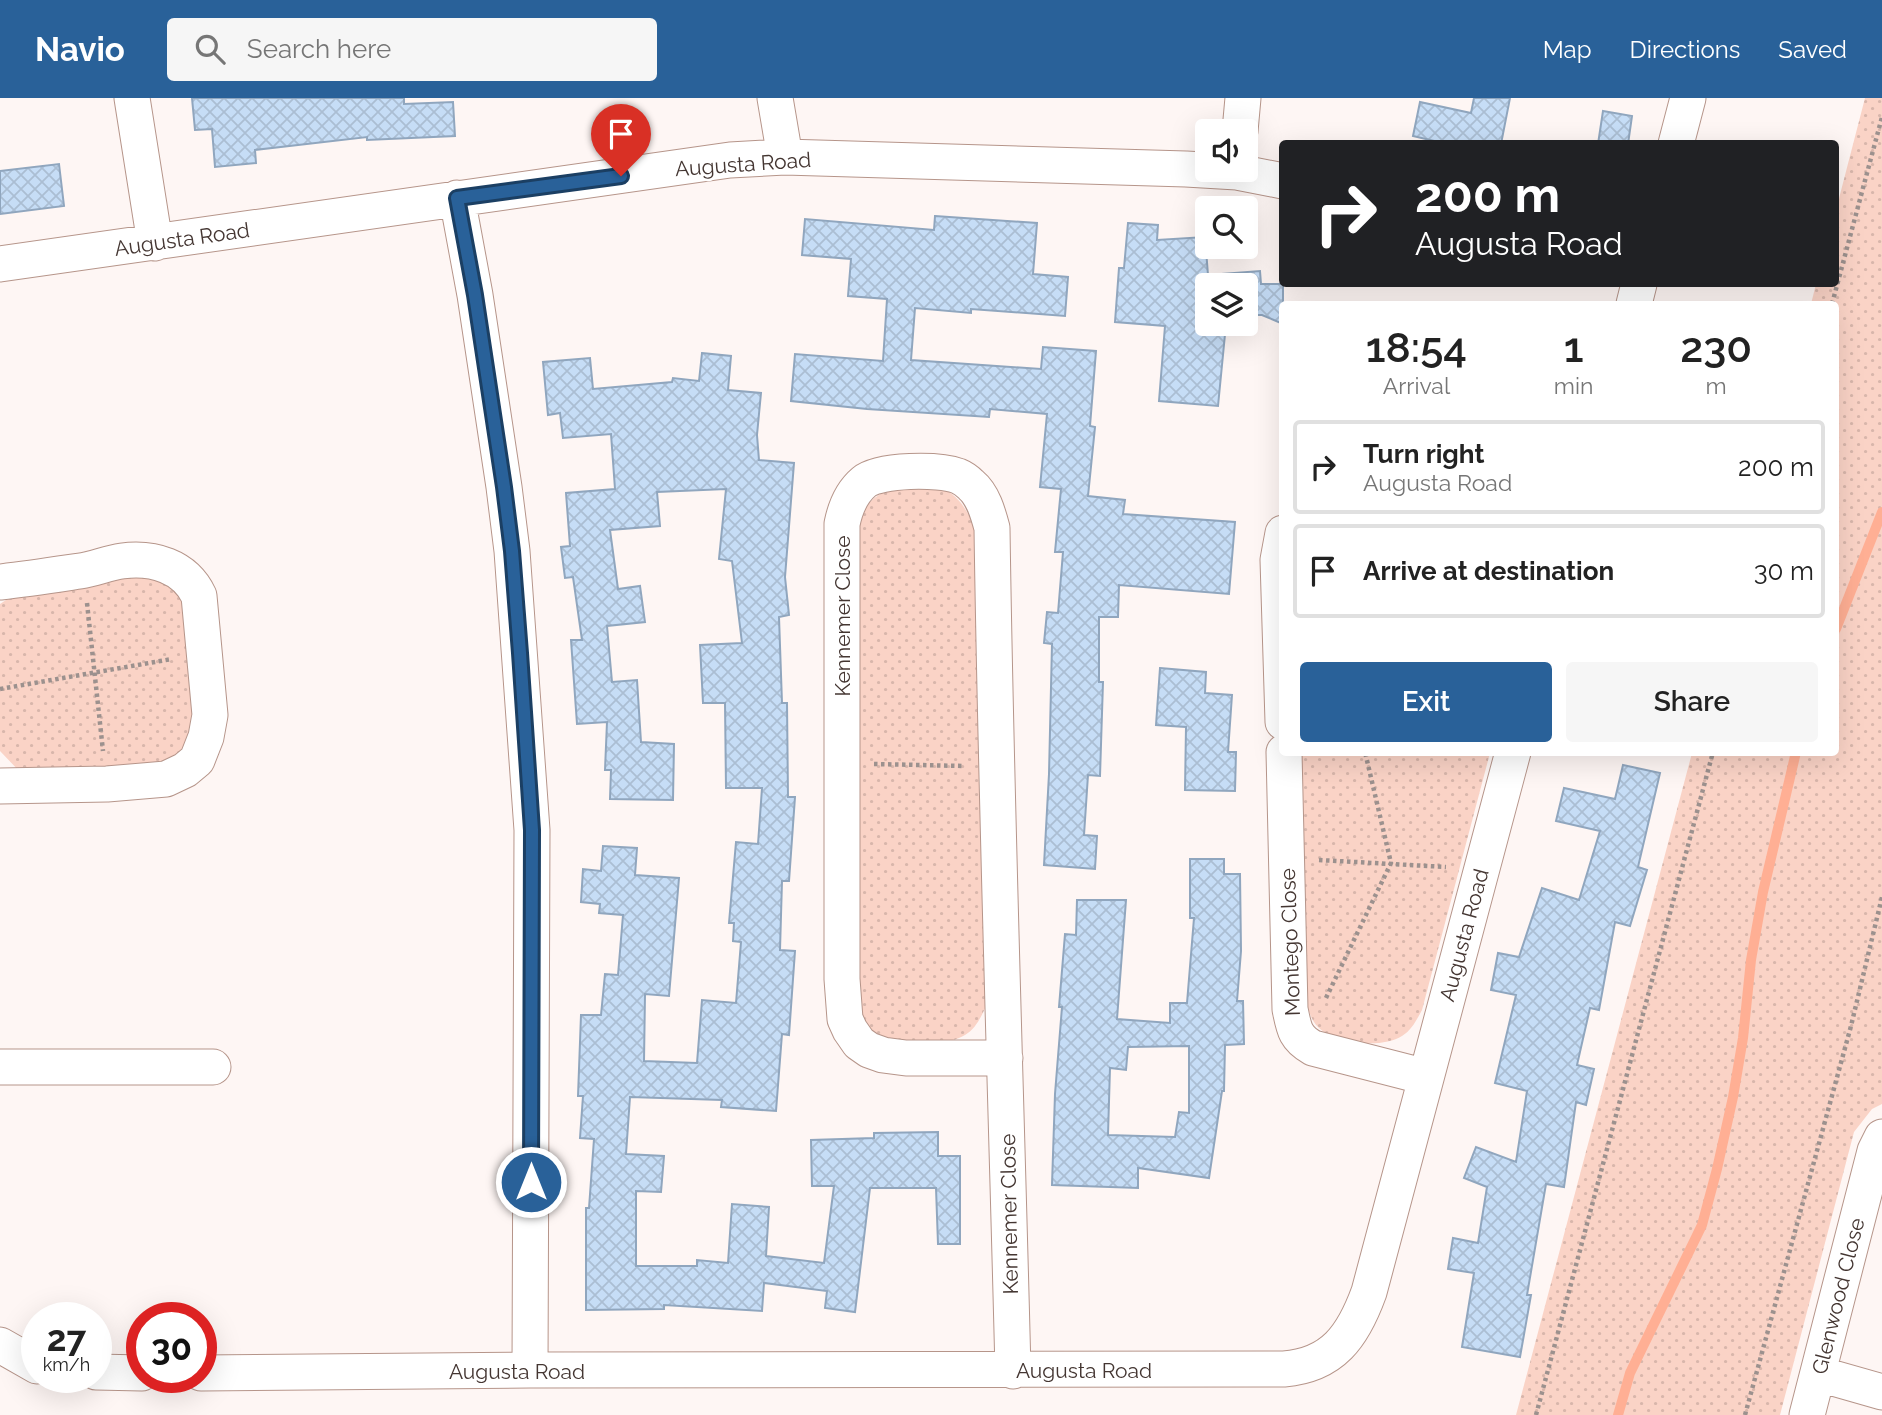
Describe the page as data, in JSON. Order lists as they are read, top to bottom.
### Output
{
  "streets": {
    "street": [
      "Augusta Road",
      "Kennemer Close",
      "Montego Close",
      "Glenwood Close"
    ]
  },
  "crossings": [
    ["Augusta Road", "Kennemer Close"],
    ["Augusta Road", "Montego Close"]
  ],
  "page": {
    "header": "Navio",
    "search": "Search here",
    "nav": ["Map", "Directions", "Saved"],
    "turn": ["200 m", "Augusta Road"],
    "eta": [
      "18:54",
      "Arrival",
      "1",
      "min",
      "230",
      "m"
    ],
    "list": [
      {
        "name": "Turn right",
        "note": "Augusta Road",
        "value": "200 m"
      },
      {
        "name": "Arrive at destination",
        "value": "30 m"
      }
    ],
    "buttons": ["Exit", "Share"],
    "speed": "27 km/h",
    "limit": "30"
  }
}
